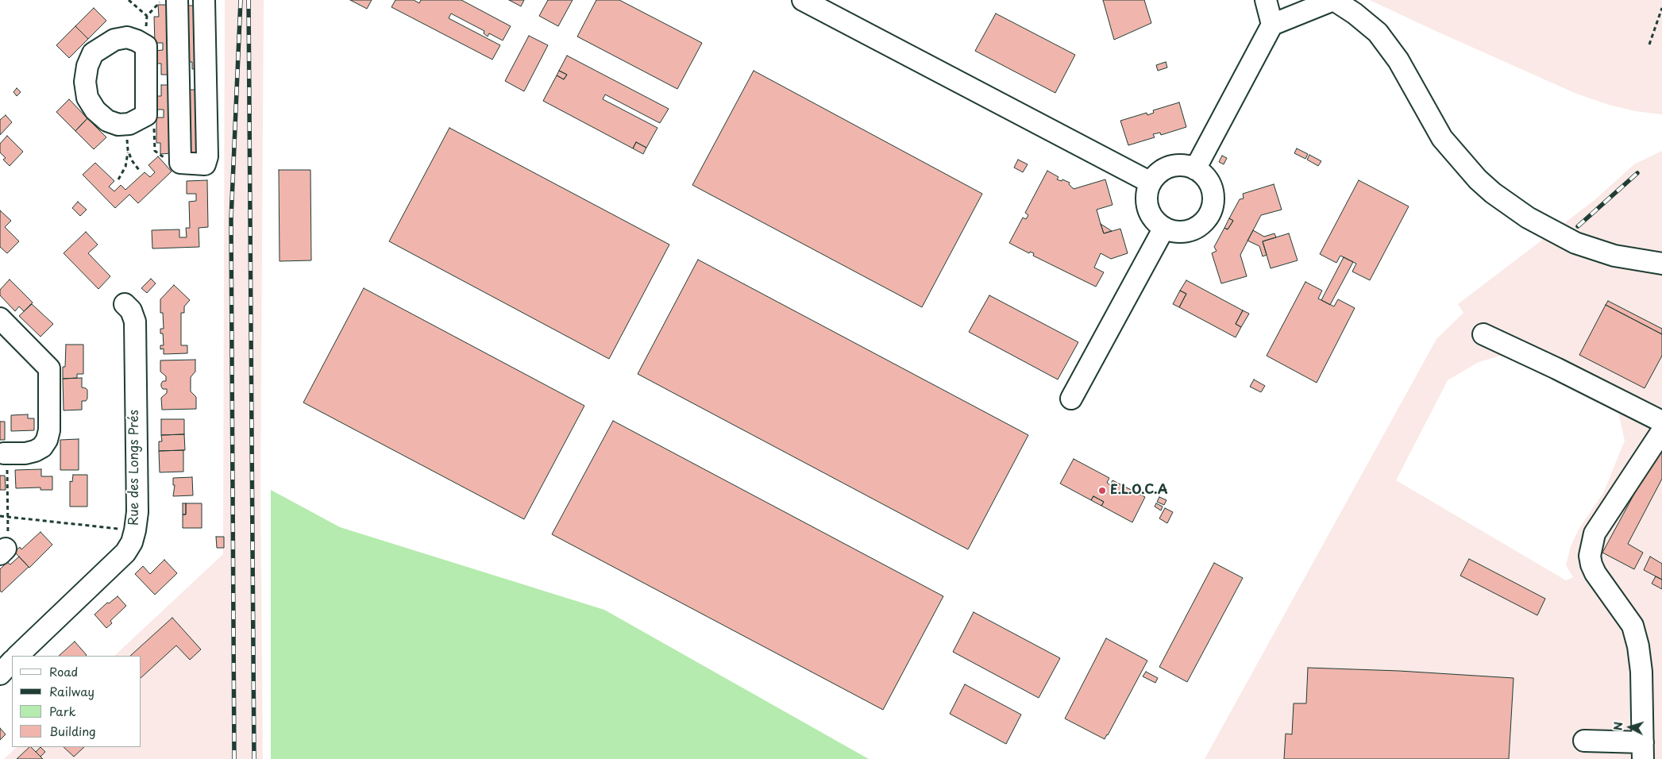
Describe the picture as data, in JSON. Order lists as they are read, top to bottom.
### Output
{
  "streets": {
    "street": ["Rue des Longs Prés"]
  },
  "places": ["E.L.O.C.A"],
  "legend": [
    "Road",
    "Railway",
    "Park",
    "Building"
  ],
  "north": "left"
}
